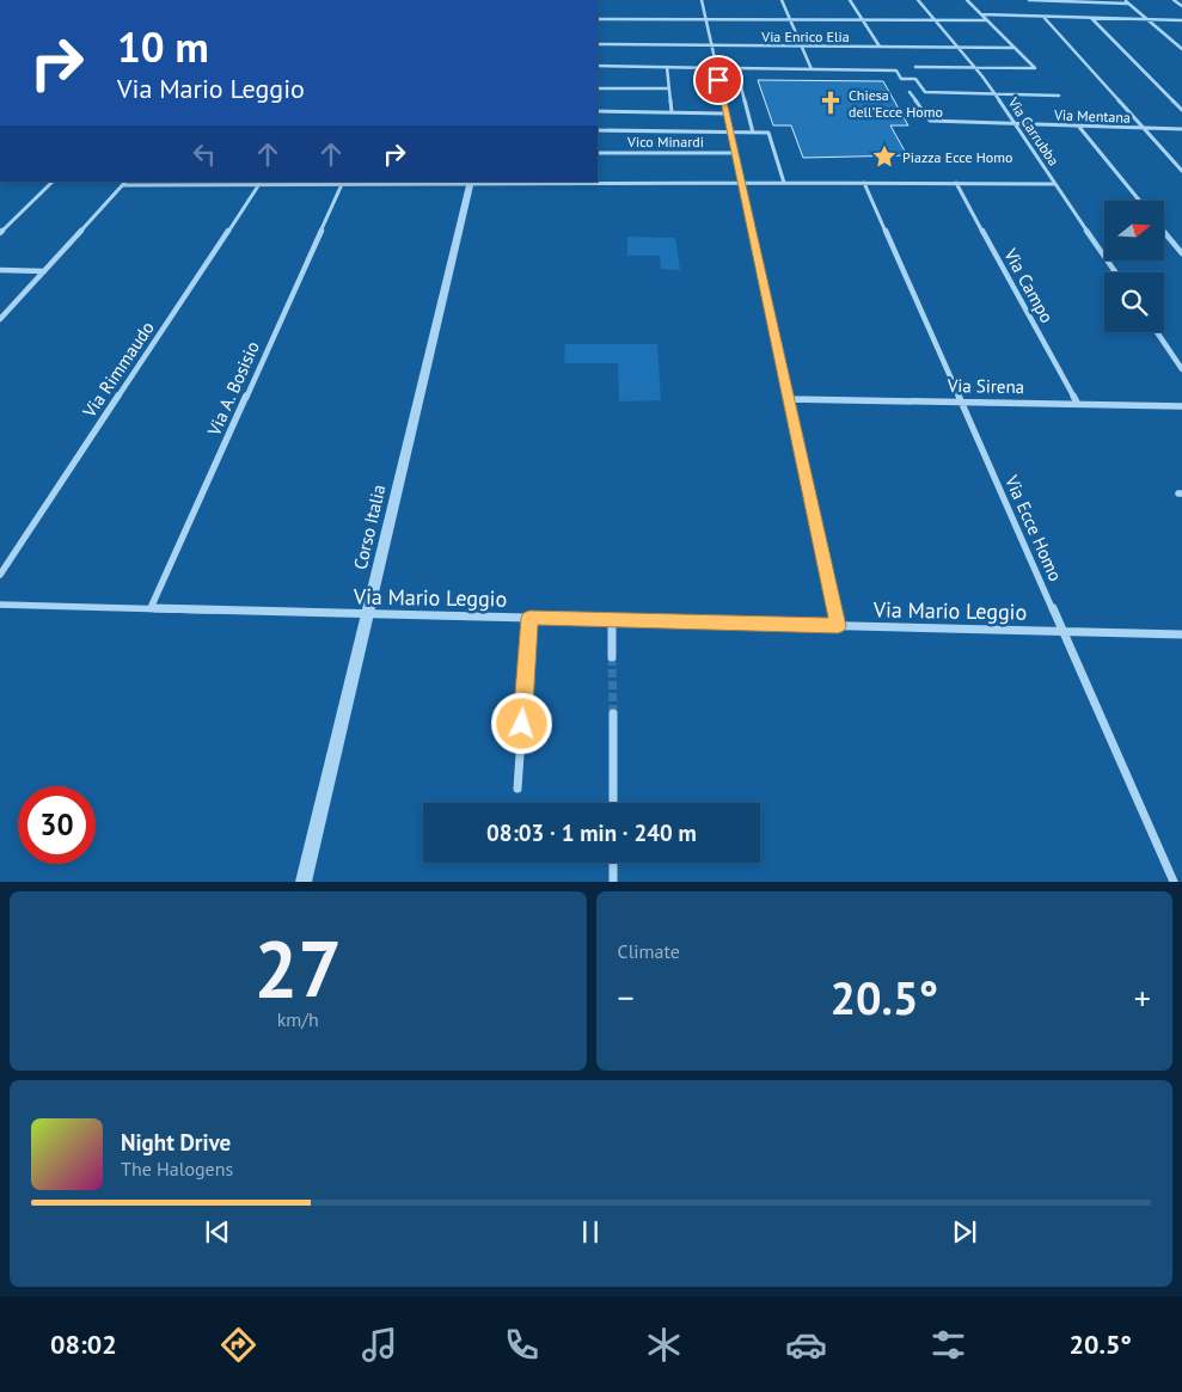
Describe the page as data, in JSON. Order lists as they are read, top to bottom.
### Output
{
  "streets": {
    "street": [
      "Via Enrico Elia",
      "Via Mentana",
      "Via Carrubba",
      "Vico Minardi",
      "Via Campo",
      "Via Rimmaudo",
      "Via Sirena",
      "Via A. Bosisio",
      "Corso Italia",
      "Via Ecce Homo",
      "Via Mario Leggio"
    ]
  },
  "crossings": [
    ["Via Enrico Elia", "Via Carrubba"],
    ["Via Mentana", "Via Carrubba"],
    ["Via Campo", "Via Sirena"],
    ["Via Sirena", "Via Ecce Homo"],
    ["Via A. Bosisio", "Via Mario Leggio"],
    ["Corso Italia", "Via Mario Leggio"],
    ["Via Ecce Homo", "Via Mario Leggio"]
  ],
  "places": {
    "church": ["Chiesa dell'Ecce Homo"],
    "place": ["Piazza Ecce Homo"]
  },
  "north": "right",
  "page": {
    "turn": ["10 m", "Via Mario Leggio"],
    "limit": "30",
    "trip": "08:03 · 1 min · 240 m",
    "tile": [
      ["27", "km/h"],
      "Climate"
    ],
    "heat": ["−", "20.5°", "+"],
    "song": ["Night Drive", "The Halogens"],
    "tabs": ["08:02", "20.5°"]
  }
}
